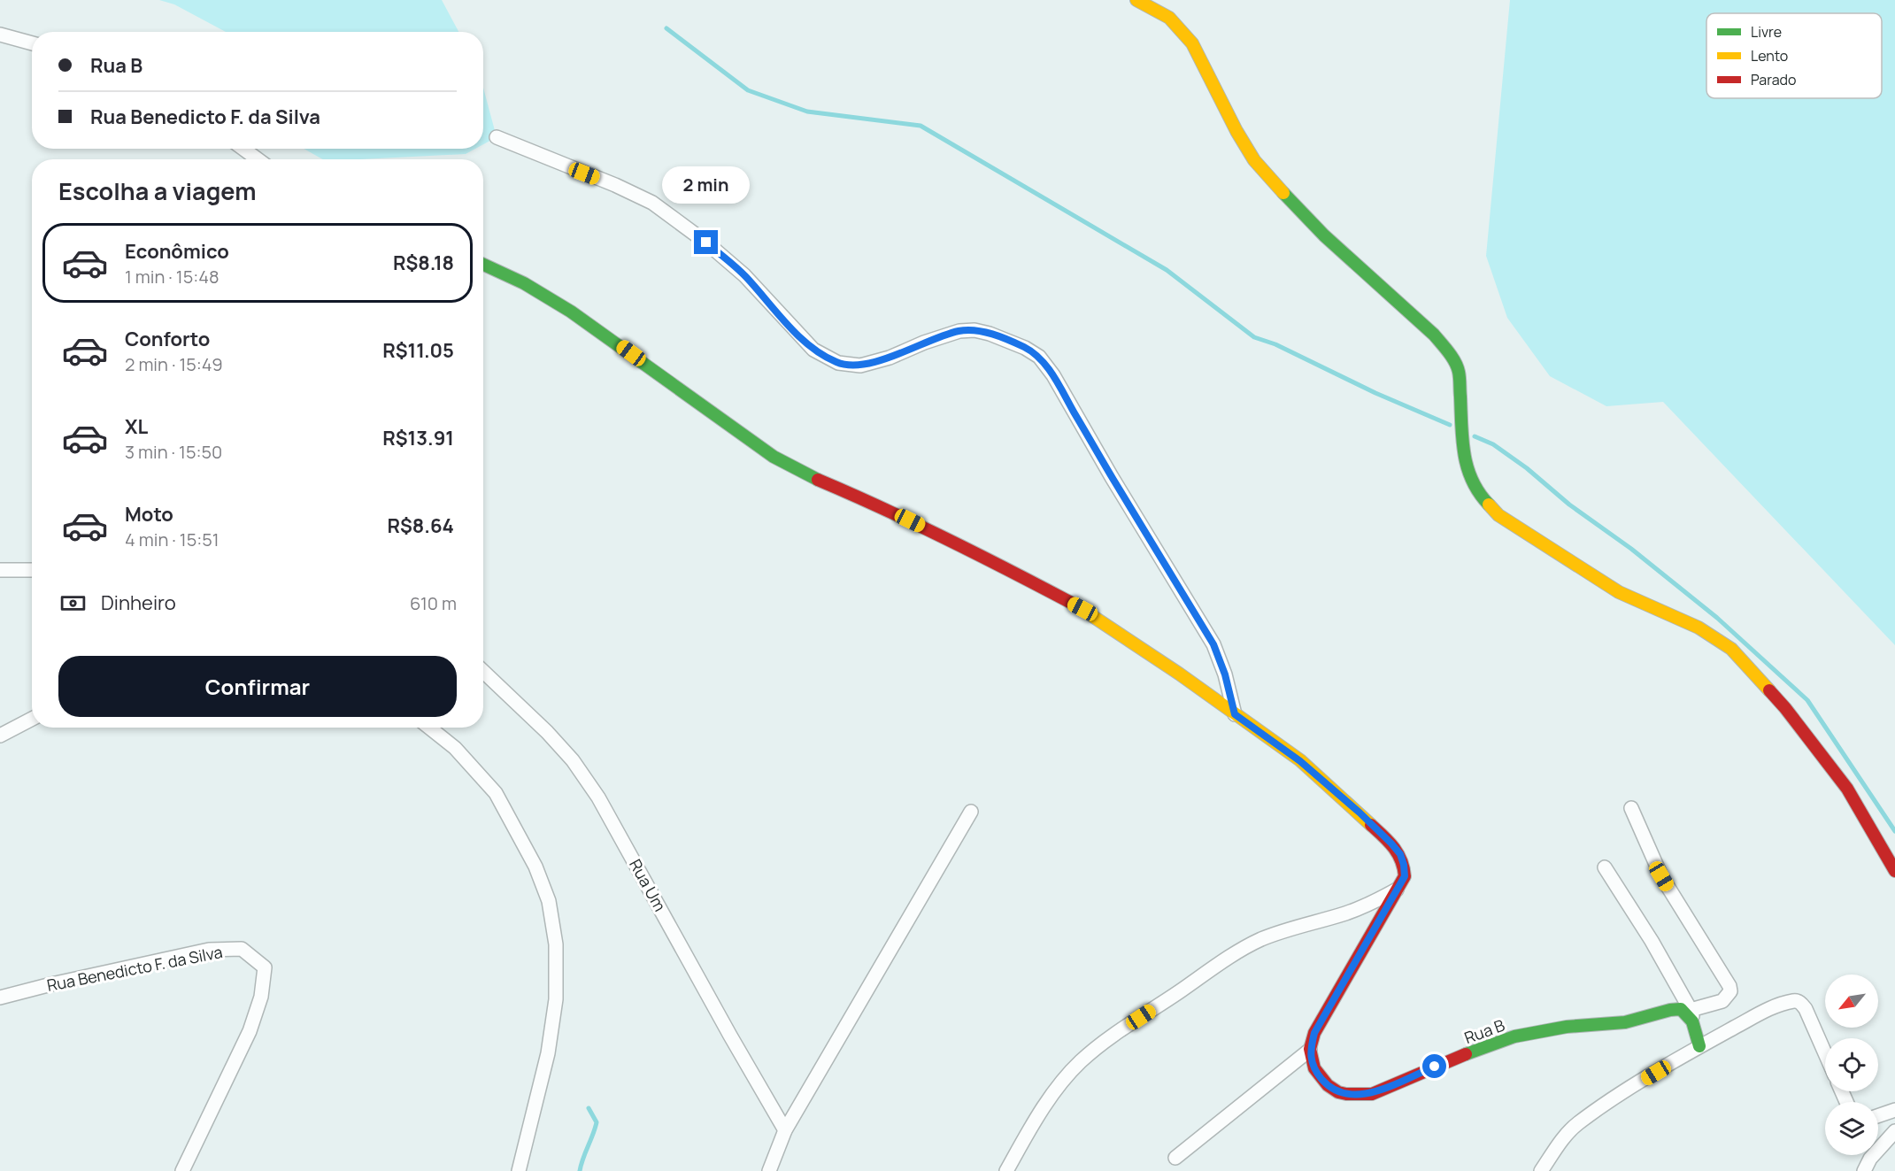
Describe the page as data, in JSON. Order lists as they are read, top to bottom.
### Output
{
  "streets": {
    "street": ["Rua Um", "Rua Benedicto F. da Silva", "Rua B"]
  },
  "legend": ["Livre", "Lento", "Parado"],
  "north": "bottom left",
  "page": {
    "banner": ["Rua B", "Rua Benedicto F. da Silva"],
    "heading": "Escolha a viagem",
    "bubble": "2 min",
    "list": [
      {
        "name": "Econômico",
        "note": "1 min · 15:48",
        "value": "R$8.18"
      },
      {
        "name": "Conforto",
        "note": "2 min · 15:49",
        "value": "R$11.05"
      },
      {
        "name": "XL",
        "note": "3 min · 15:50",
        "value": "R$13.91"
      },
      {
        "name": "Moto",
        "note": "4 min · 15:51",
        "value": "R$8.64"
      }
    ],
    "pay": ["Dinheiro", "610 m"],
    "buttons": "Confirmar"
  }
}
